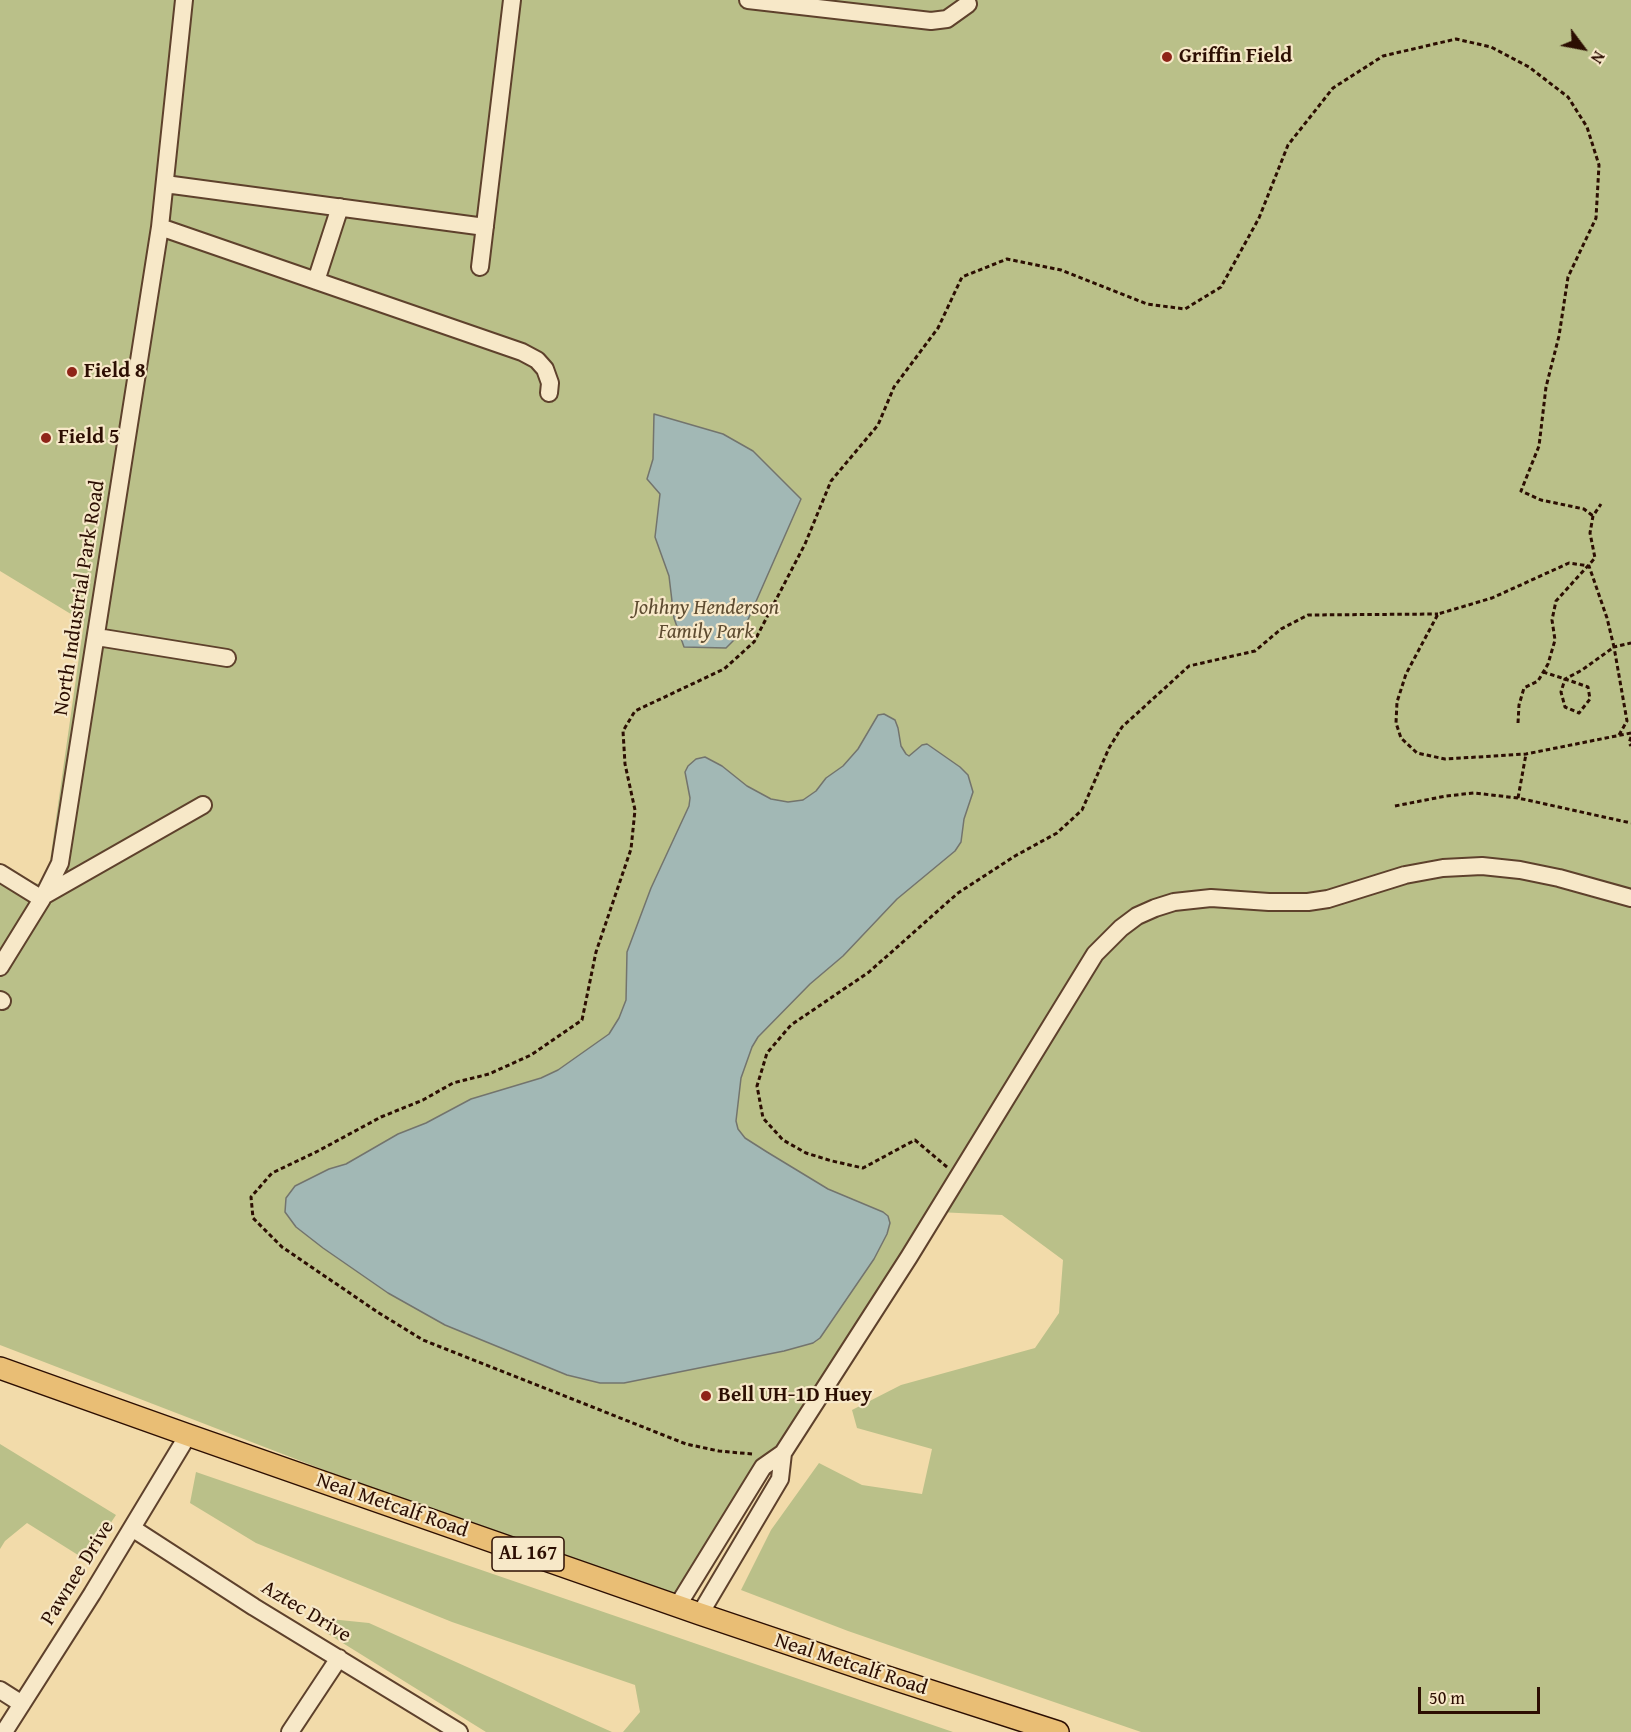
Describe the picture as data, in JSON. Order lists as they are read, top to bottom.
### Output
{
  "streets": {
    "main road": ["Neal Metcalf Road", "AL 167"],
    "street": ["North Industrial Park Road", "Pawnee Drive", "Aztec Drive"]
  },
  "crossings": [
    ["Neal Metcalf Road", "Pawnee Drive"],
    ["Pawnee Drive", "Aztec Drive"]
  ],
  "parks": ["Johhny Henderson Family Park"],
  "places": [
    "Griffin Field",
    "Field 8",
    "Field 5",
    "Bell UH-1D Huey"
  ],
  "scale_bar": "50 m",
  "north": "bottom right"
}
